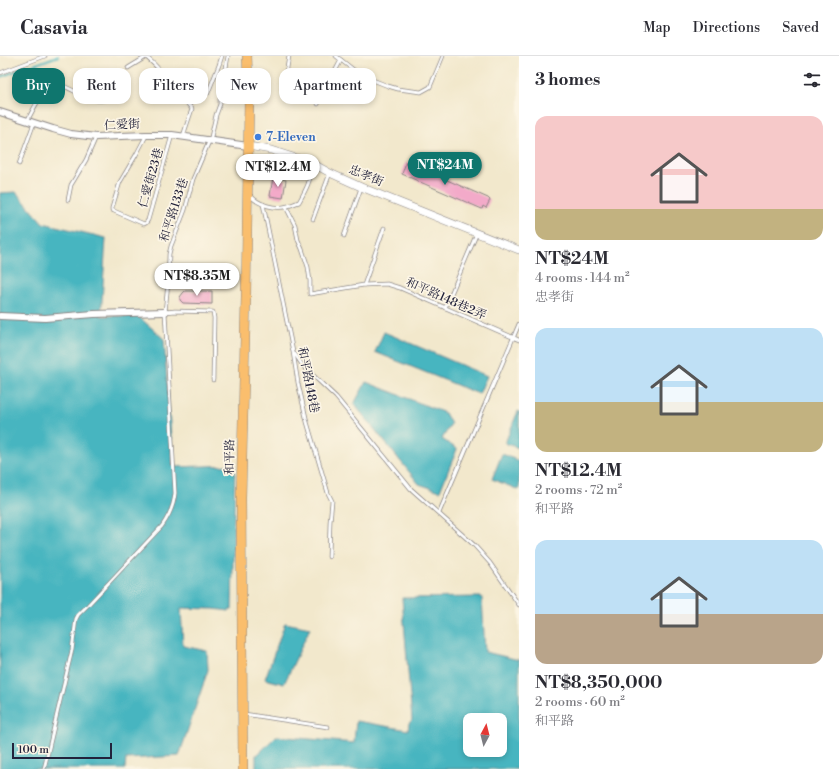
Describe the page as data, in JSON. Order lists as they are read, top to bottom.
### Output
{
  "streets": {
    "main road": ["和平路"],
    "street": ["仁愛街", "忠孝街"],
    "lane": [
      "仁愛街23巷",
      "和平路133巷",
      "和平路148巷2弄",
      "和平路148巷"
    ]
  },
  "crossings": [
    ["仁愛街", "忠孝街"],
    ["仁愛街", "仁愛街23巷"],
    ["仁愛街", "和平路133巷"],
    ["仁愛街", "和平路"],
    ["忠孝街", "和平路"]
  ],
  "places": ["7-Eleven"],
  "scale_bar": "100 m",
  "north": "top",
  "page": {
    "header": "Casavia",
    "nav": ["Map", "Directions", "Saved"],
    "heading": "3 homes",
    "chip": [
      "Buy",
      "Rent",
      "Filters",
      "New",
      "Apartment"
    ],
    "list": [
      {
        "name": "NT$24M",
        "note": "4 rooms · 144 m² · 忠孝街"
      },
      {
        "name": "NT$12.4M",
        "note": "2 rooms · 72 m² · 和平路"
      },
      {
        "name": "NT$8,350,000",
        "note": "2 rooms · 60 m² · 和平路"
      }
    ],
    "price": ["NT$24M", "NT$12.4M", "NT$8.35M"],
    "scale": "100 m"
  }
}
